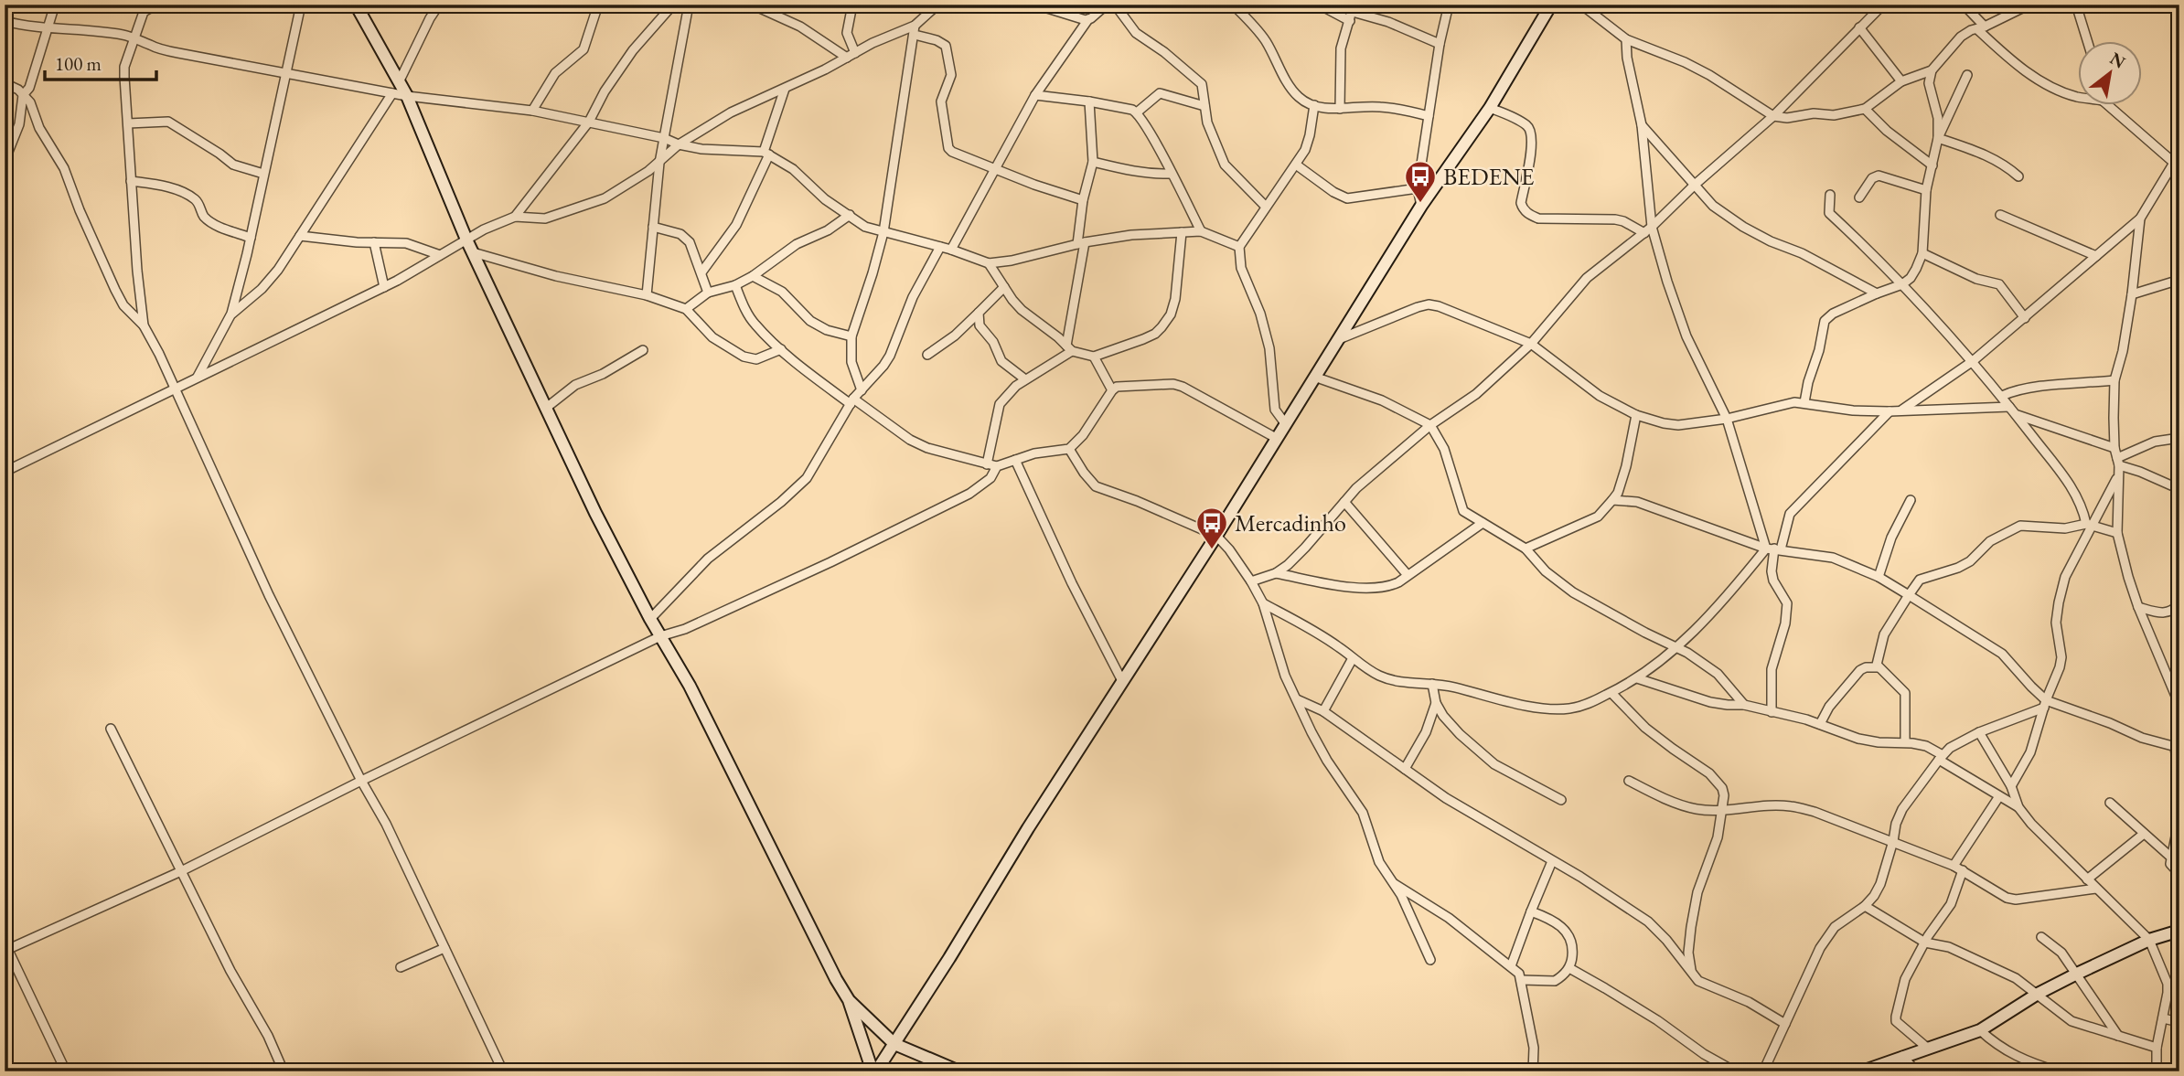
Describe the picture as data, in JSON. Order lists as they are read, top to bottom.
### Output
{
  "places": {
    "bus stop": ["BEDENE", "Mercadinho"]
  },
  "scale_bar": "100 m",
  "north": "top right"
}
